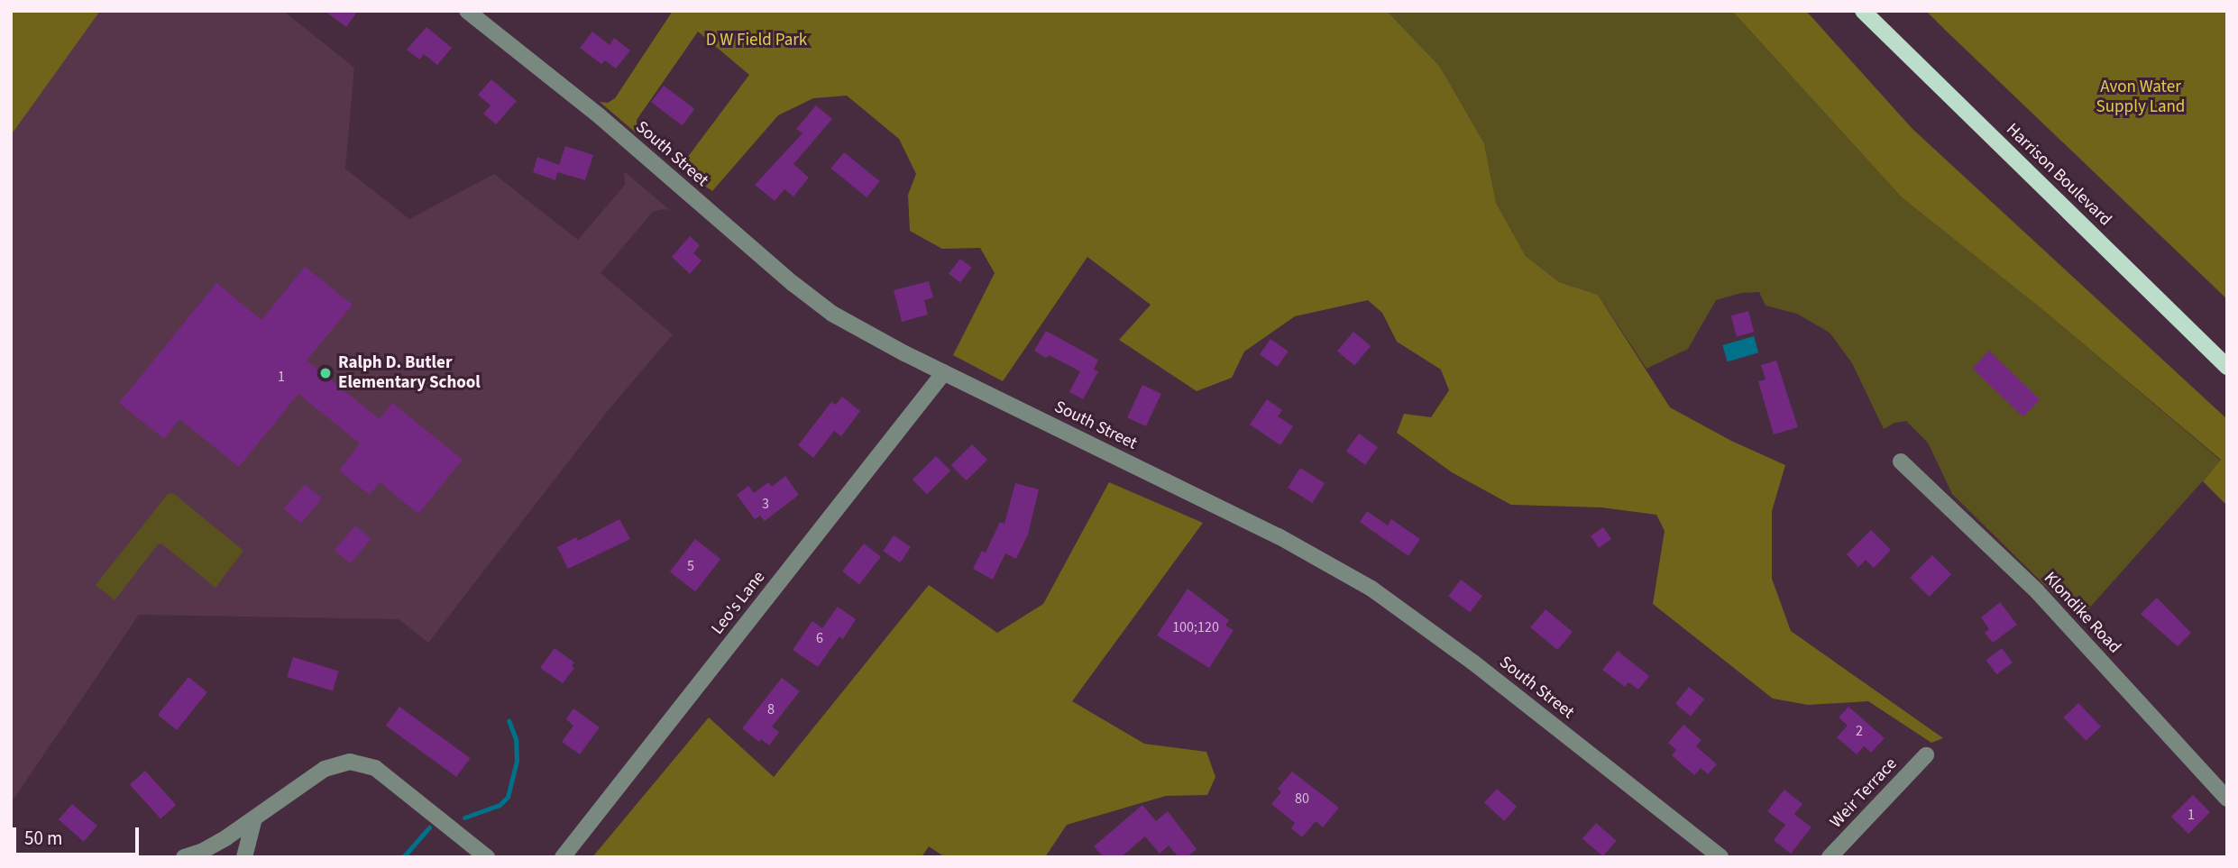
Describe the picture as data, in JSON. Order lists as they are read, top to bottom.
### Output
{
  "streets": {
    "main road": ["Harrison Boulevard"],
    "street": [
      "South Street",
      "Leo's Lane",
      "Klondike Road",
      "Weir Terrace"
    ]
  },
  "crossings": [
    ["South Street", "Leo's Lane"]
  ],
  "parks": ["D W Field Park", "Avon Water Supply Land"],
  "places": ["Ralph D. Butler Elementary School"],
  "house_numbers": [
    "1",
    "3",
    "5",
    "100;120",
    "6",
    "8",
    "2",
    "80",
    "1"
  ],
  "scale_bar": "50 m"
}
